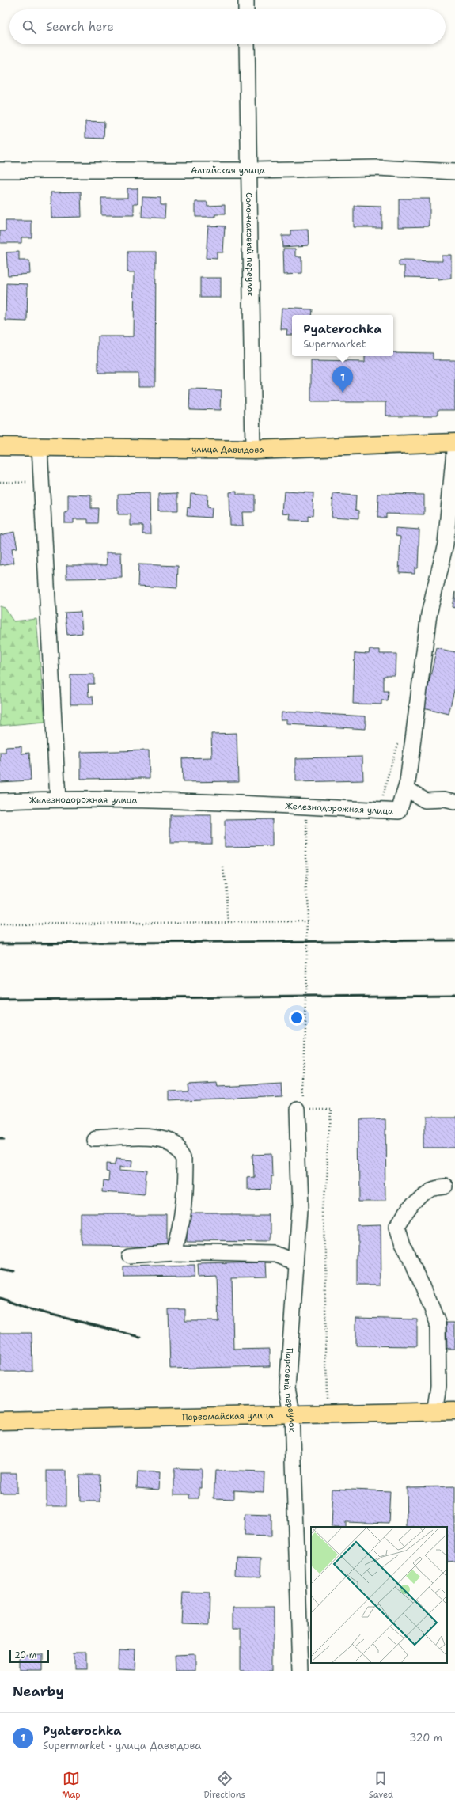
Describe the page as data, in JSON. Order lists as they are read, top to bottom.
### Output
{
  "streets": {
    "main road": ["улица Давыдова", "Первомайская улица"],
    "street": [
      "Алтайская улица",
      "Солончаковый переулок",
      "Железнодорожная улица",
      "Парковый переулок"
    ]
  },
  "crossings": [
    ["Алтайская улица", "Солончаковый переулок"],
    ["Солончаковый переулок", "улица Давыдова"],
    ["улица Давыдова", "Железнодорожная улица"],
    ["Парковый переулок", "Первомайская улица"]
  ],
  "scale_bar": "20 m",
  "page": {
    "search": "Search here",
    "popup": ["Pyaterochka", "Supermarket"],
    "pins": "1",
    "scale": "20 m",
    "heading": "Nearby",
    "list": [
      {
        "mark": "1",
        "name": "Pyaterochka",
        "note": "Supermarket · улица Давыдова",
        "value": "320 m"
      }
    ],
    "nav": ["Map", "Directions", "Saved"]
  }
}
